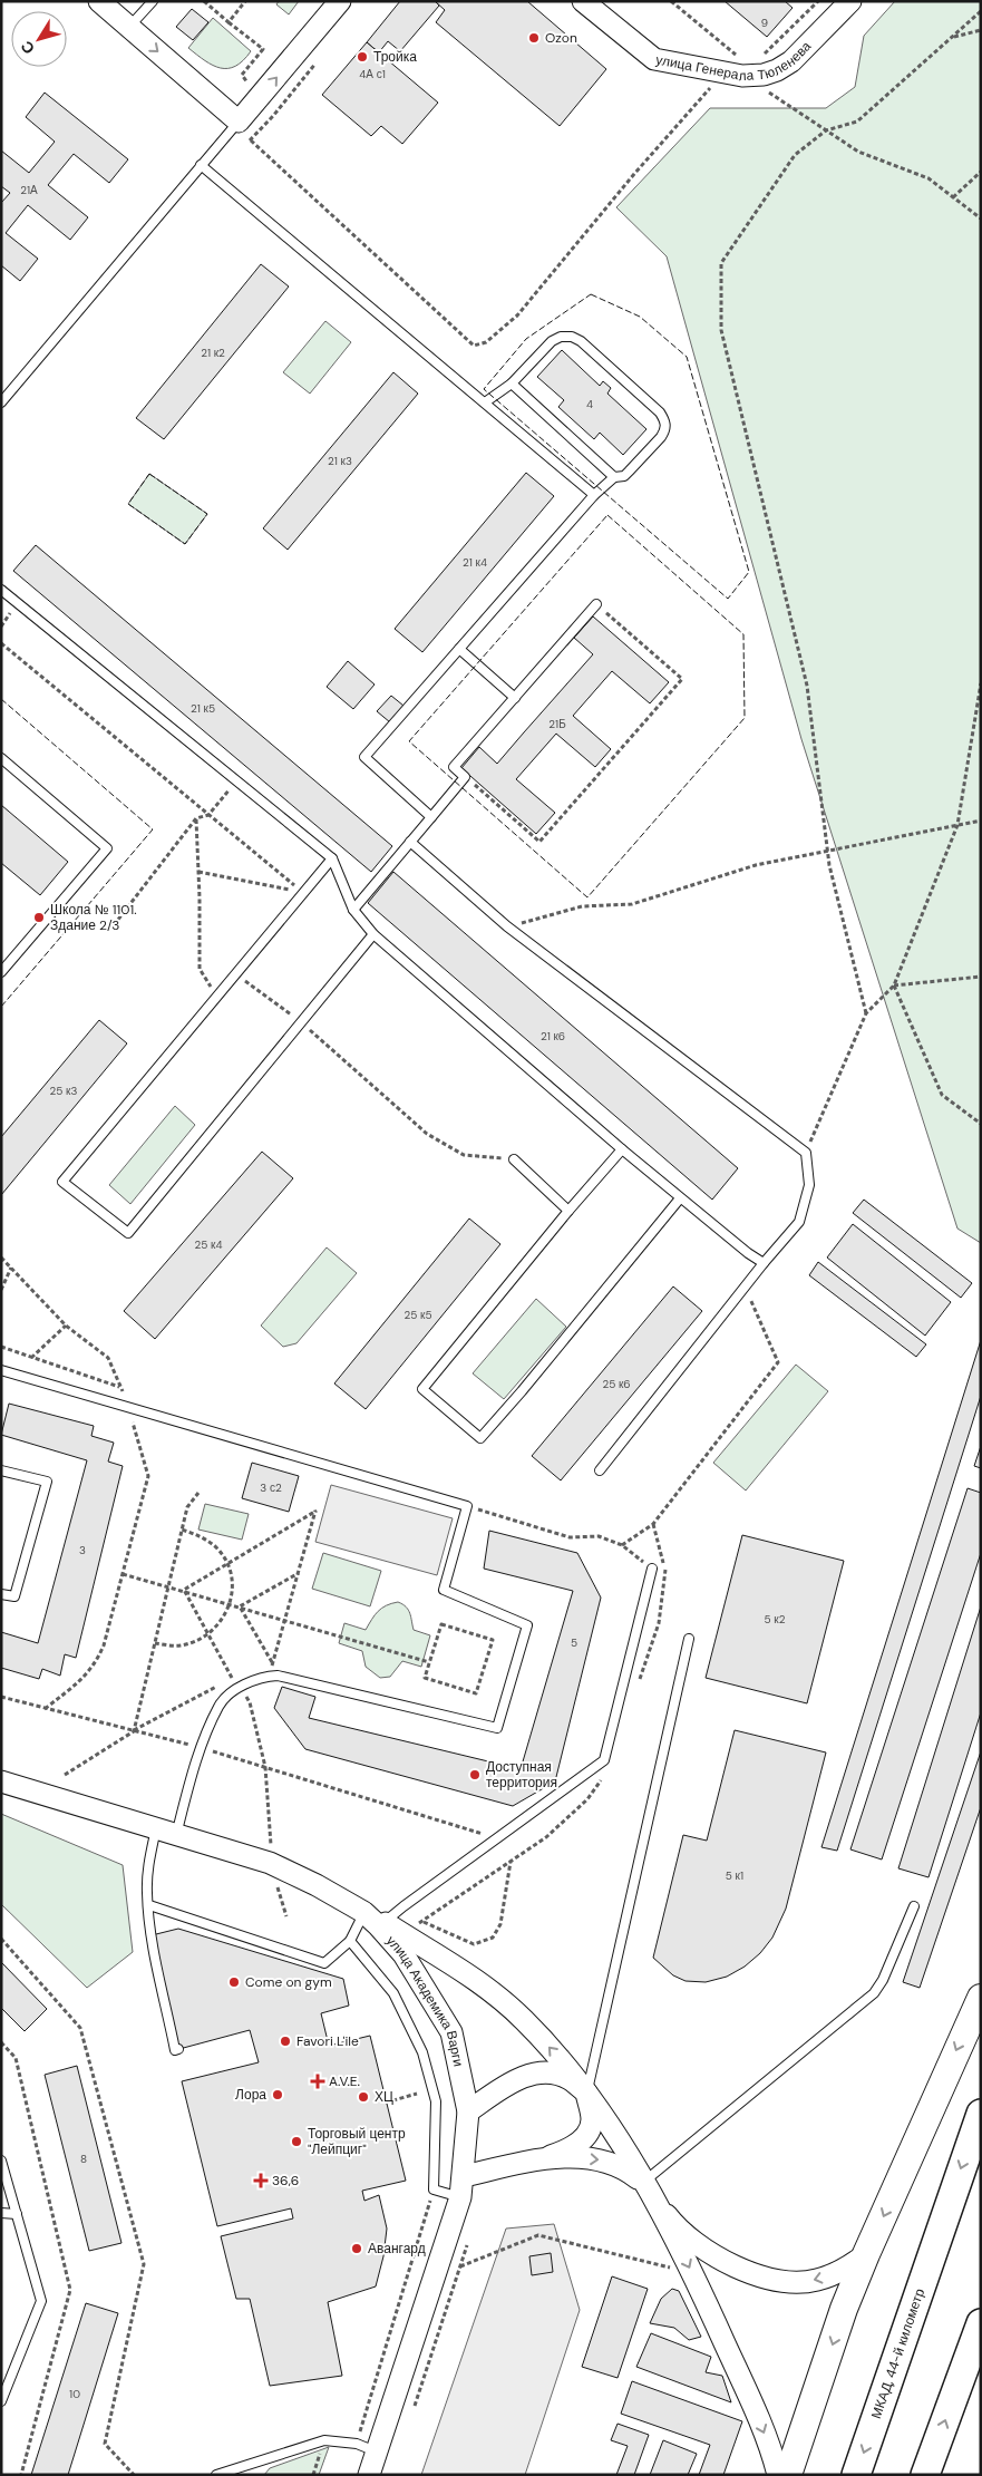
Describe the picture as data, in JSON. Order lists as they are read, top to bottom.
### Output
{
  "streets": {
    "highway": ["МКАД, 44-й километр"],
    "street": ["улица Генерала Тюленева", "улица Академика Варги"]
  },
  "places": {
    "other": [
      "Ozon",
      "Тройка",
      "Школа № 1101. Здание 2/3",
      "Доступная территория",
      "Come on gym",
      "Favori L'ile",
      "Лора",
      "ХЦ",
      "Торговый центр \"Лейпциг\"",
      "Авангард"
    ],
    "health": ["A.V.E.", "36,6"]
  },
  "house_numbers": [
    "9",
    "4А с1",
    "21А",
    "21 к2",
    "4",
    "21 к3",
    "21 к4",
    "21 к5",
    "21Б",
    "21 к6",
    "25 к3",
    "25 к4",
    "25 к5",
    "25 к6",
    "3 с2",
    "3",
    "5 к2",
    "5",
    "5 к1",
    "8",
    "10"
  ],
  "north": "bottom left"
}
